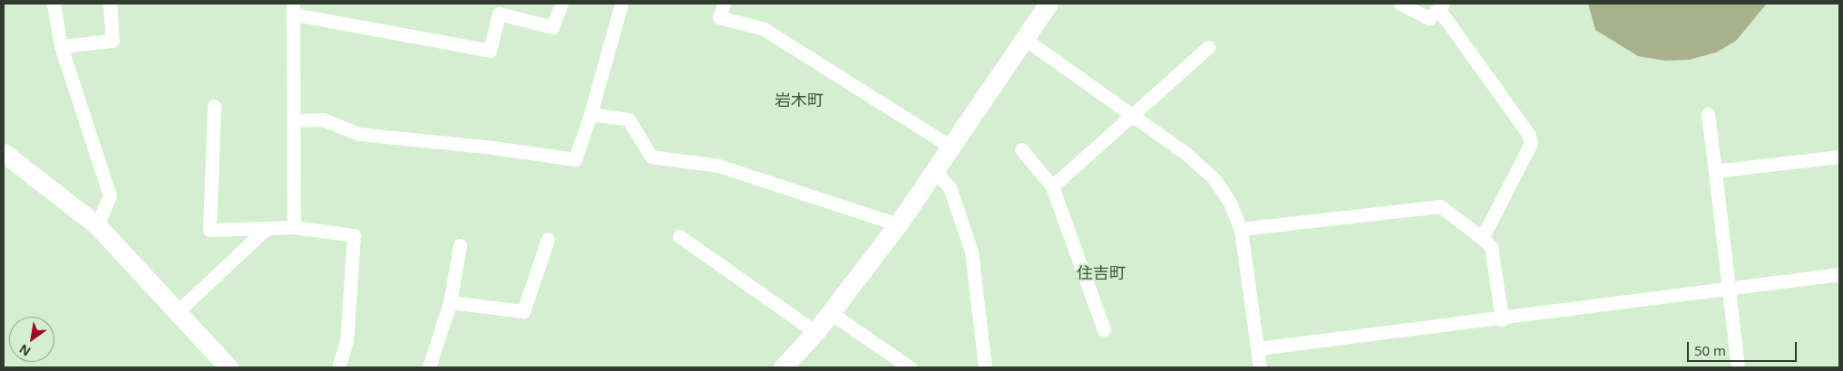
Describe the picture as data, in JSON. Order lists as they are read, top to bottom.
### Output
{
  "districts": ["岩木町", "住吉町"],
  "scale_bar": "50 m",
  "north": "bottom left"
}
